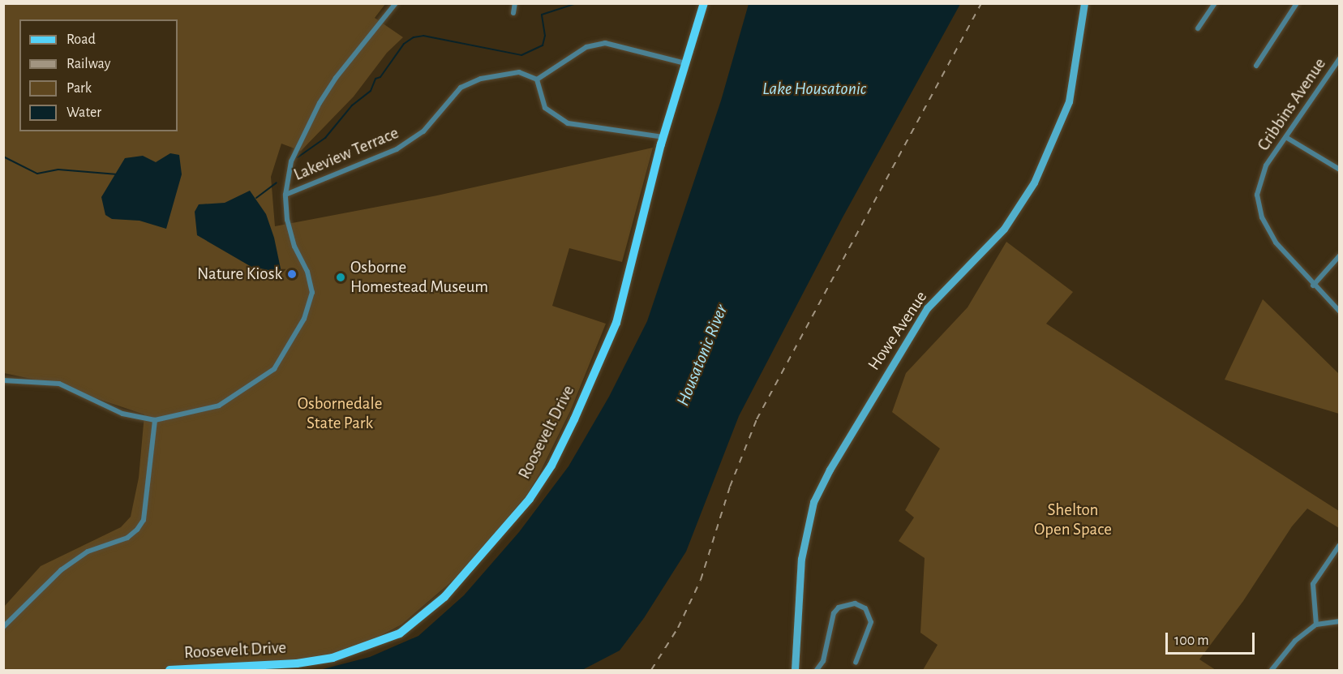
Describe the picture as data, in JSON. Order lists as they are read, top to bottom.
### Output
{
  "streets": {
    "main road": ["Howe Avenue", "Roosevelt Drive"],
    "street": ["Cribbins Avenue", "Lakeview Terrace"]
  },
  "water": ["Lake Housatonic", "Housatonic River"],
  "parks": ["Osbornedale State Park", "Shelton Open Space"],
  "places": ["Nature Kiosk", "Osborne Homestead Museum"],
  "legend": [
    "Road",
    "Railway",
    "Park",
    "Water"
  ],
  "scale_bar": "100 m"
}
